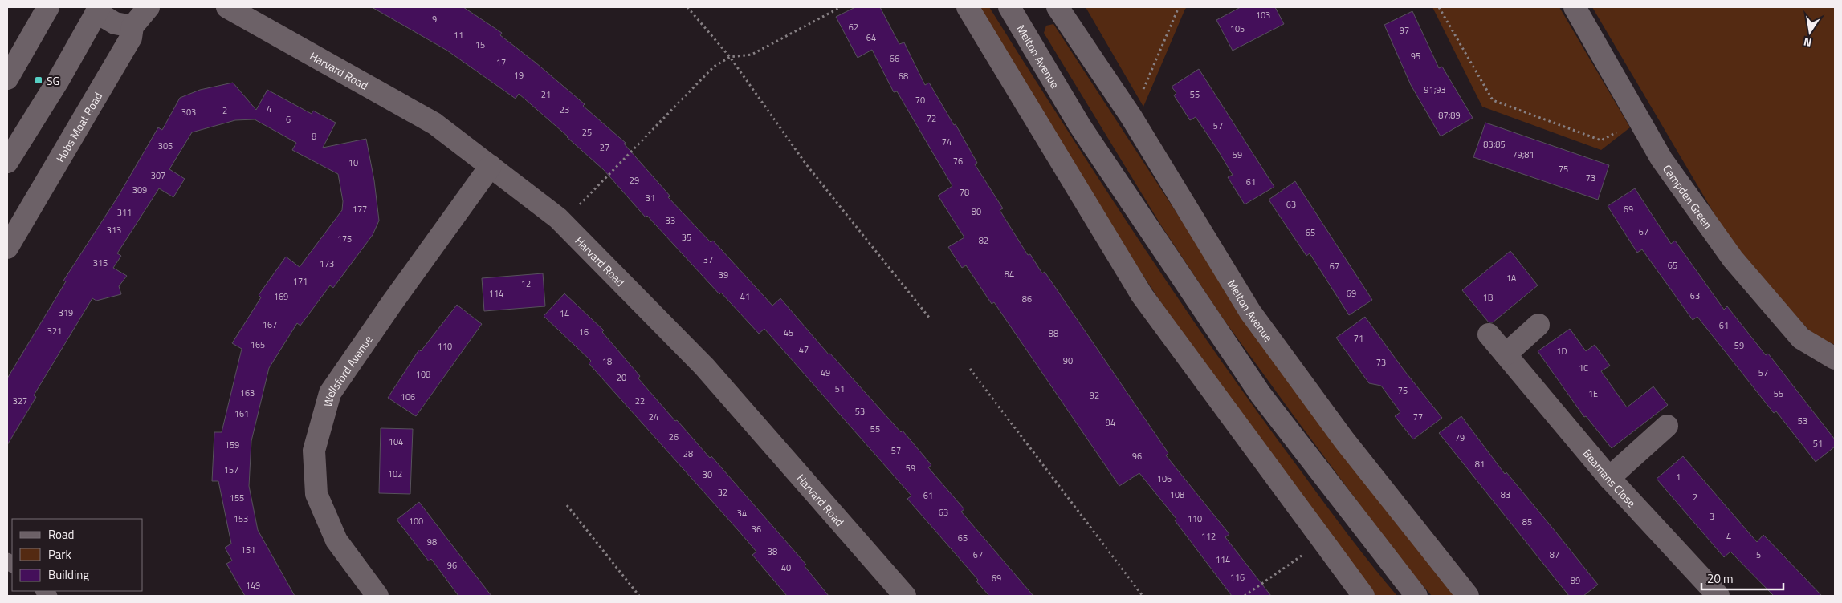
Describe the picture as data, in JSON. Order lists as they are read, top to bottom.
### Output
{
  "streets": {
    "street": [
      "Melton Avenue",
      "Harvard Road",
      "Hobs Moat Road",
      "Campden Green",
      "Wellsford Avenue",
      "Beamans Close"
    ]
  },
  "crossings": [
    ["Harvard Road", "Wellsford Avenue"]
  ],
  "places": {
    "transit": ["SG"]
  },
  "house_numbers": [
    "103",
    "9",
    "62",
    "105",
    "97",
    "11",
    "64",
    "15",
    "95",
    "66",
    "17",
    "19",
    "68",
    "91;93",
    "21",
    "55",
    "70",
    "4",
    "23",
    "2",
    "303",
    "87;89",
    "72",
    "6",
    "57",
    "25",
    "8",
    "74",
    "83;85",
    "305",
    "27",
    "59",
    "79;81",
    "76",
    "10",
    "75",
    "307",
    "73",
    "29",
    "61",
    "309",
    "78",
    "31",
    "63",
    "177",
    "69",
    "80",
    "311",
    "33",
    "313",
    "67",
    "65",
    "35",
    "175",
    "82",
    "37",
    "315",
    "173",
    "65",
    "67",
    "84",
    "39",
    "1A",
    "171",
    "12",
    "114",
    "69",
    "63",
    "169",
    "41",
    "1B",
    "86",
    "319",
    "14",
    "167",
    "61",
    "321",
    "16",
    "45",
    "88",
    "71",
    "165",
    "59",
    "110",
    "47",
    "1D",
    "90",
    "18",
    "73",
    "1C",
    "49",
    "57",
    "108",
    "20",
    "51",
    "75",
    "163",
    "1E",
    "55",
    "92",
    "106",
    "327",
    "22",
    "53",
    "161",
    "24",
    "77",
    "53",
    "94",
    "55",
    "26",
    "79",
    "104",
    "51",
    "159",
    "57",
    "28",
    "96",
    "81",
    "59",
    "157",
    "102",
    "30",
    "1",
    "106",
    "32",
    "108",
    "83",
    "61",
    "2",
    "155",
    "63",
    "34",
    "3",
    "153",
    "110",
    "100",
    "85",
    "36",
    "112",
    "4",
    "65",
    "98",
    "151",
    "38",
    "67",
    "87",
    "5",
    "114",
    "96",
    "40",
    "116",
    "69",
    "89",
    "149"
  ],
  "legend": ["Road", "Park", "Building"],
  "scale_bar": "20 m",
  "north": "bottom"
}
